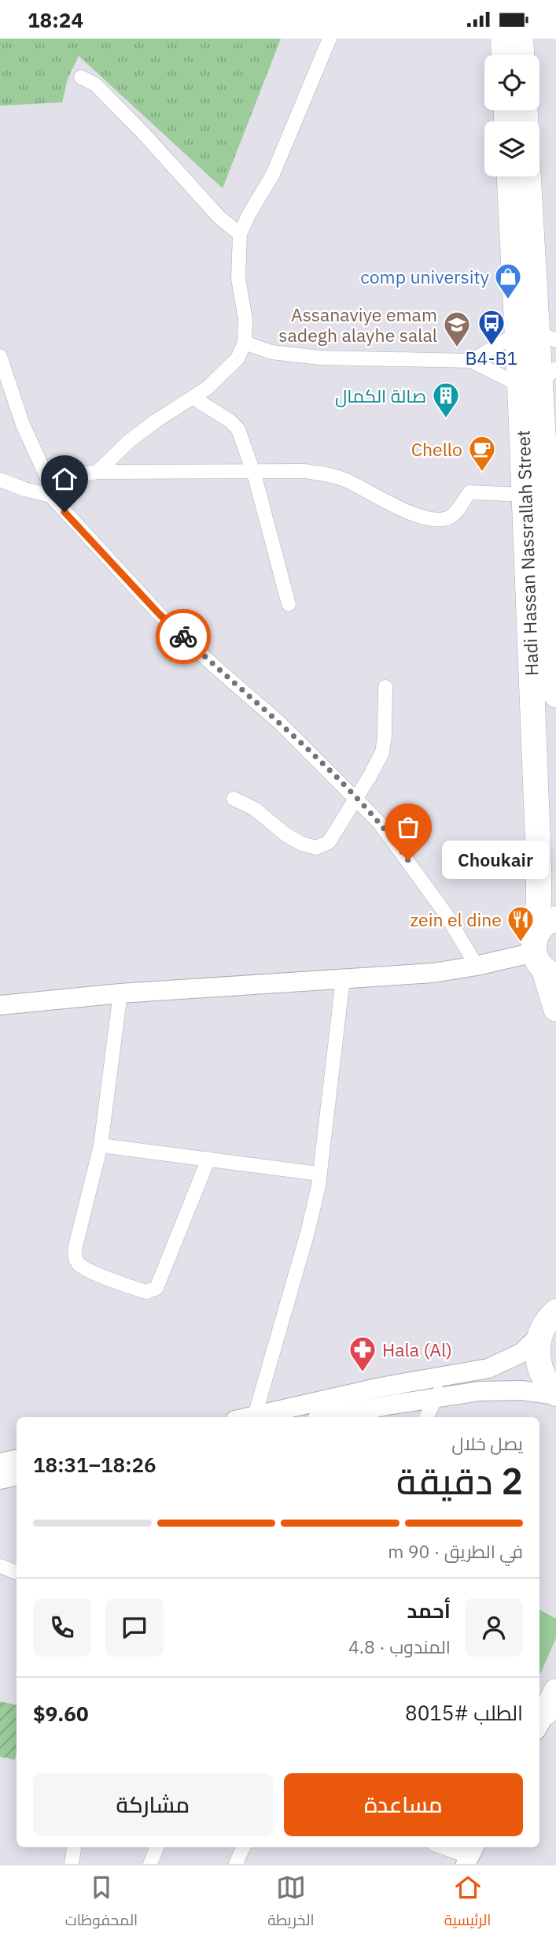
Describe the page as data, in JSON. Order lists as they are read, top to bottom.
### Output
{
  "streets": {
    "highway": ["Hadi Hassan Nassrallah Street"]
  },
  "places": {
    "shop": ["comp university"],
    "bus stop": ["B4-B1"],
    "school or university": ["Assanaviye emam sadegh alayhe salal"],
    "building": ["صالة الكمال"],
    "cafe": ["Chello"],
    "other": ["Choukair"],
    "restaurant": ["zein el dine"],
    "pharmacy": ["Hala (Al)"]
  },
  "page": {
    "status": "18:24",
    "bubble": "Choukair",
    "heading": ["2 دقيقة", "يصل خلال", "18:26–18:31"],
    "panel": [
      "أحمد",
      "المندوب · 4.8",
      "الطلب #8015",
      "$9.60"
    ],
    "bar": "في الطريق · 90 m",
    "buttons": ["مساعدة", "مشاركة"],
    "tabs": ["الرئيسية", "الخريطة", "المحفوظات"]
  }
}
